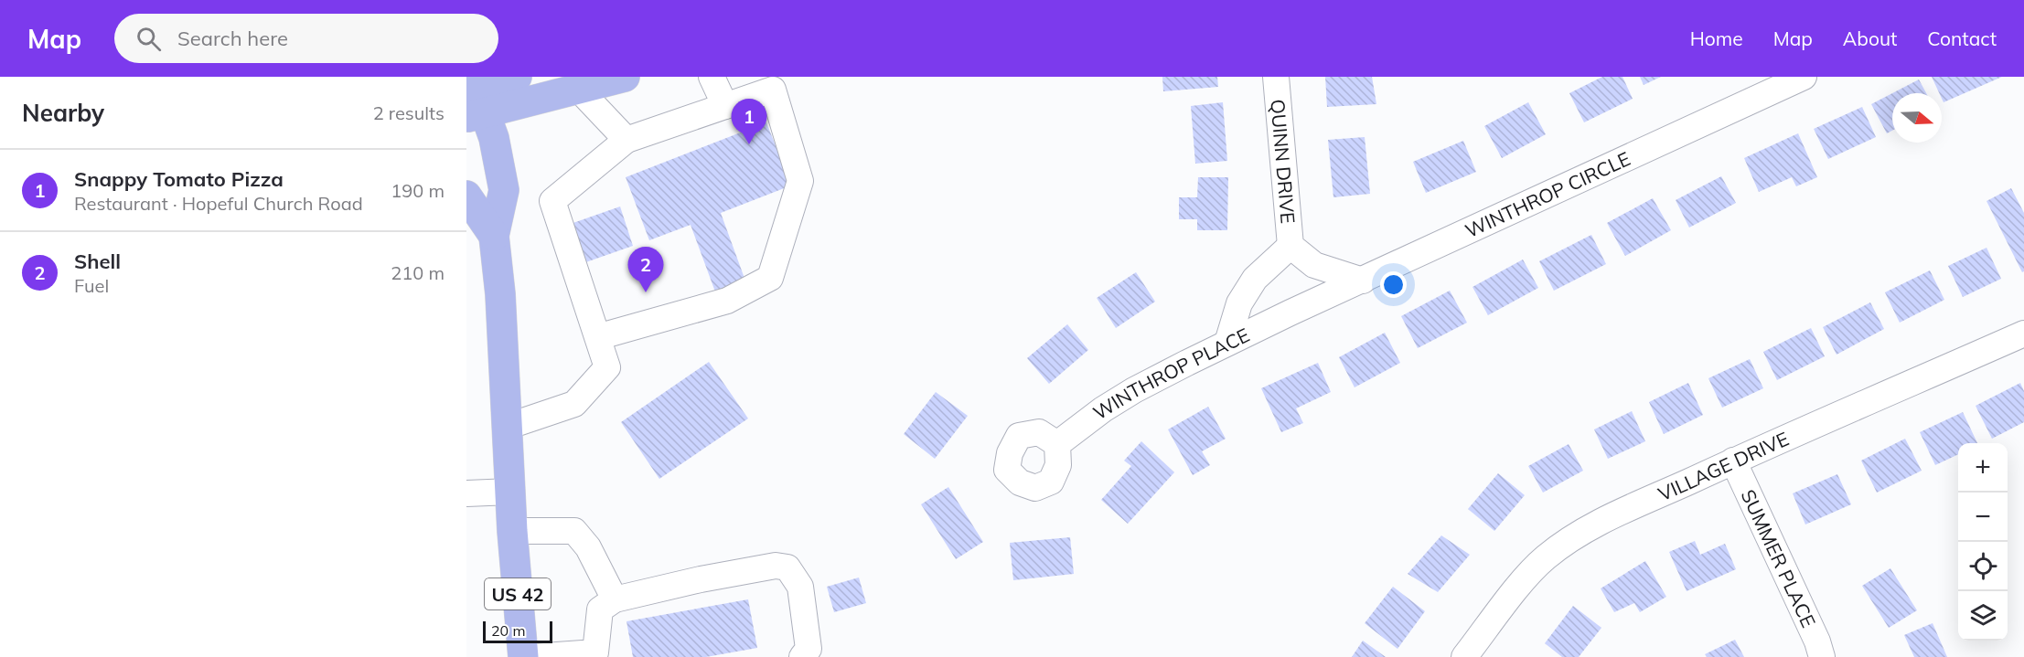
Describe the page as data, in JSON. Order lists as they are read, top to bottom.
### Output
{
  "streets": {
    "main road": ["US 42"],
    "street": [
      "QUINN DRIVE",
      "WINTHROP CIRCLE",
      "WINTHROP PLACE",
      "VILLAGE DRIVE",
      "SUMMER PLACE"
    ]
  },
  "crossings": [
    ["QUINN DRIVE", "WINTHROP CIRCLE"],
    ["QUINN DRIVE", "WINTHROP PLACE"],
    ["WINTHROP CIRCLE", "WINTHROP PLACE"],
    ["VILLAGE DRIVE", "SUMMER PLACE"]
  ],
  "scale_bar": "20 m",
  "north": "right",
  "page": {
    "header": "Map",
    "search": "Search here",
    "nav": [
      "Home",
      "Map",
      "About",
      "Contact"
    ],
    "heading": ["Nearby", "2 results"],
    "pins": ["1", "2"],
    "list": [
      {
        "mark": "1",
        "name": "Snappy Tomato Pizza",
        "note": "Restaurant · Hopeful Church Road",
        "value": "190 m"
      },
      {
        "mark": "2",
        "name": "Shell",
        "note": "Fuel",
        "value": "210 m"
      }
    ],
    "map_buttons": ["+", "−"],
    "scale": "20 m"
  }
}
